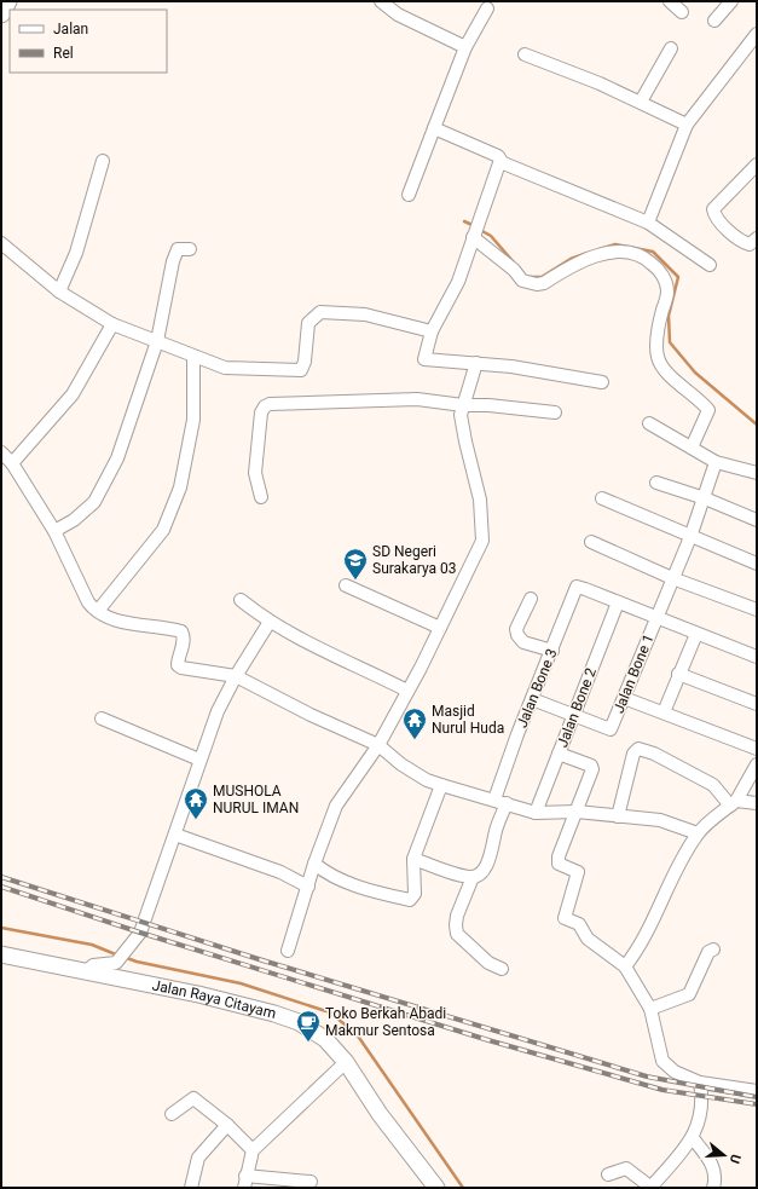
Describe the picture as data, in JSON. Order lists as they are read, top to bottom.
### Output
{
  "streets": {
    "main road": ["Jalan Raya Citayam"],
    "street": ["Jalan Bone 1", "Jalan Bone 3", "Jalan Bone 2"]
  },
  "crossings": [
    ["Jalan Bone 1", "Jalan Bone 2"],
    ["Jalan Bone 3", "Jalan Bone 2"]
  ],
  "places": {
    "school or university": ["SD Negeri Surakarya 03"],
    "temple": ["Masjid Nurul Huda", "MUSHOLA NURUL IMAN"],
    "cafe": ["Toko Berkah Abadi Makmur Sentosa"]
  },
  "legend": ["Jalan", "Rel"],
  "north": "right"
}
